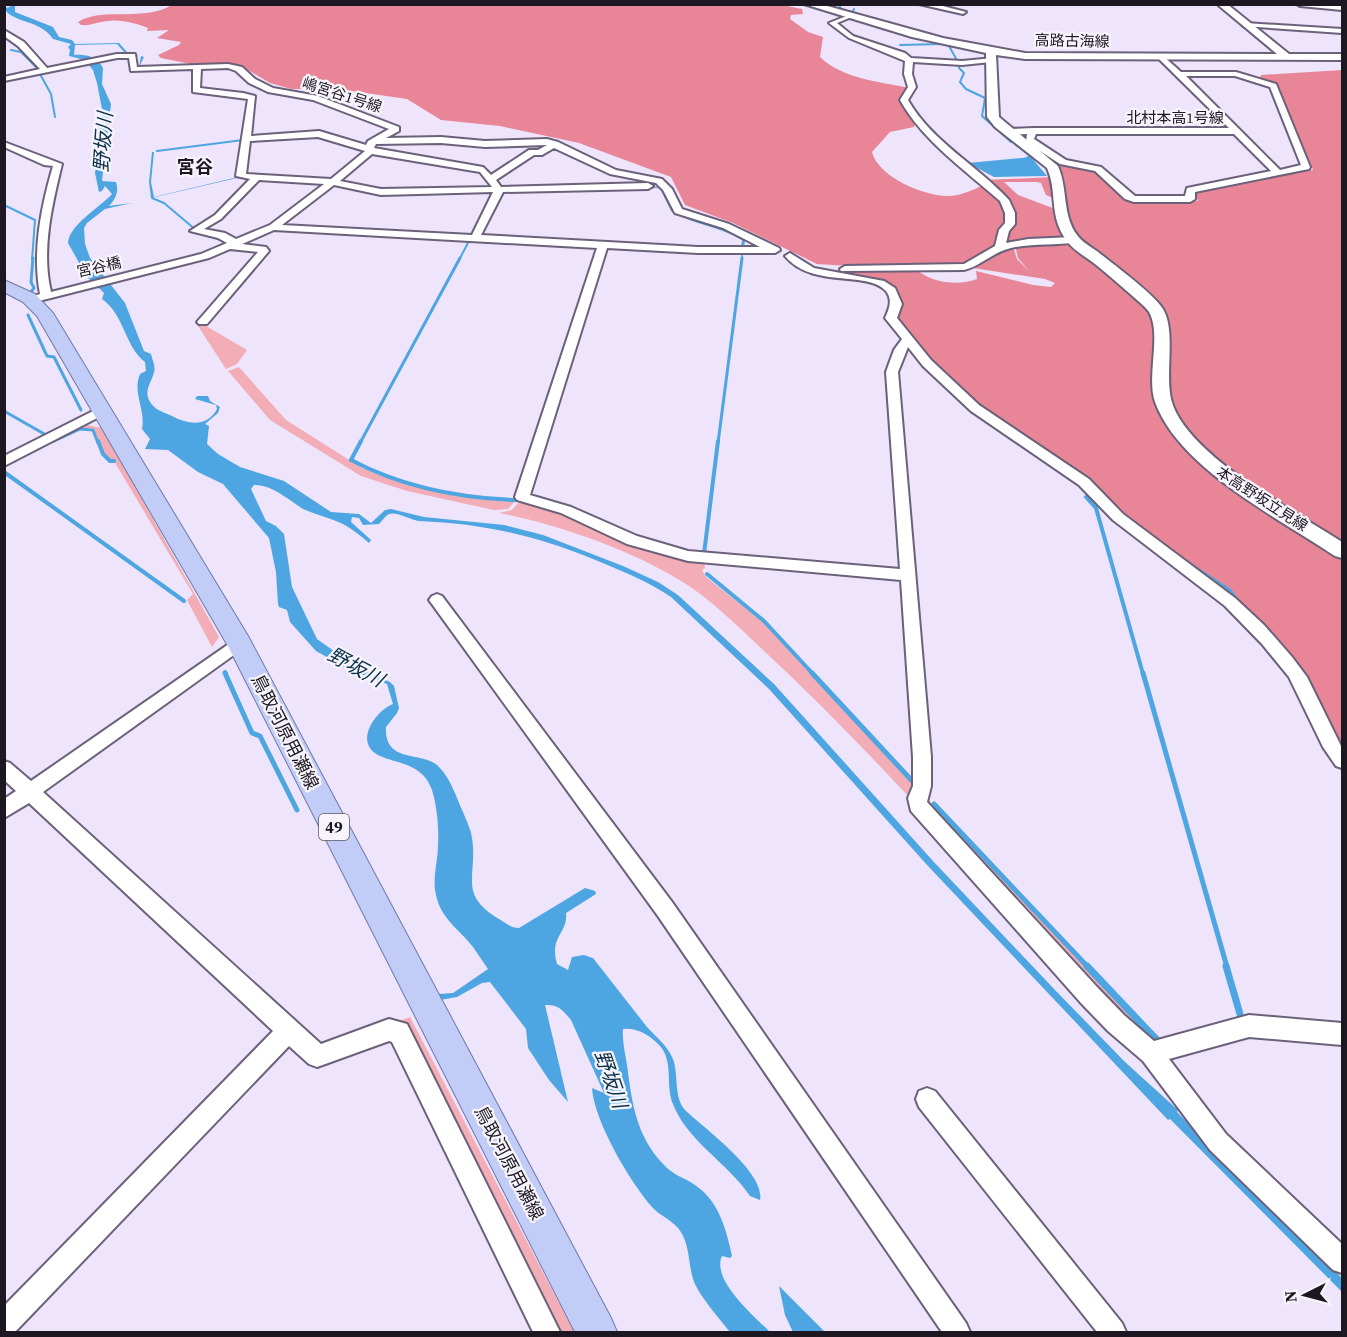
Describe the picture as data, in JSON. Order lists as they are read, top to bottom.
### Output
{
  "streets": {
    "main road": ["鳥取河原用瀬線", "49"],
    "street": [
      "高路古海線",
      "嶋宮谷1号線",
      "北村本高1号線",
      "宮谷橋",
      "本高野坂立見線"
    ]
  },
  "crossings": [
    ["高路古海線", "北村本高1号線"],
    ["高路古海線", "本高野坂立見線"],
    ["嶋宮谷1号線", "宮谷橋"],
    ["北村本高1号線", "本高野坂立見線"],
    ["宮谷橋", "鳥取河原用瀬線"]
  ],
  "districts": ["宮谷"],
  "water": ["野坂川"],
  "north": "left"
}
